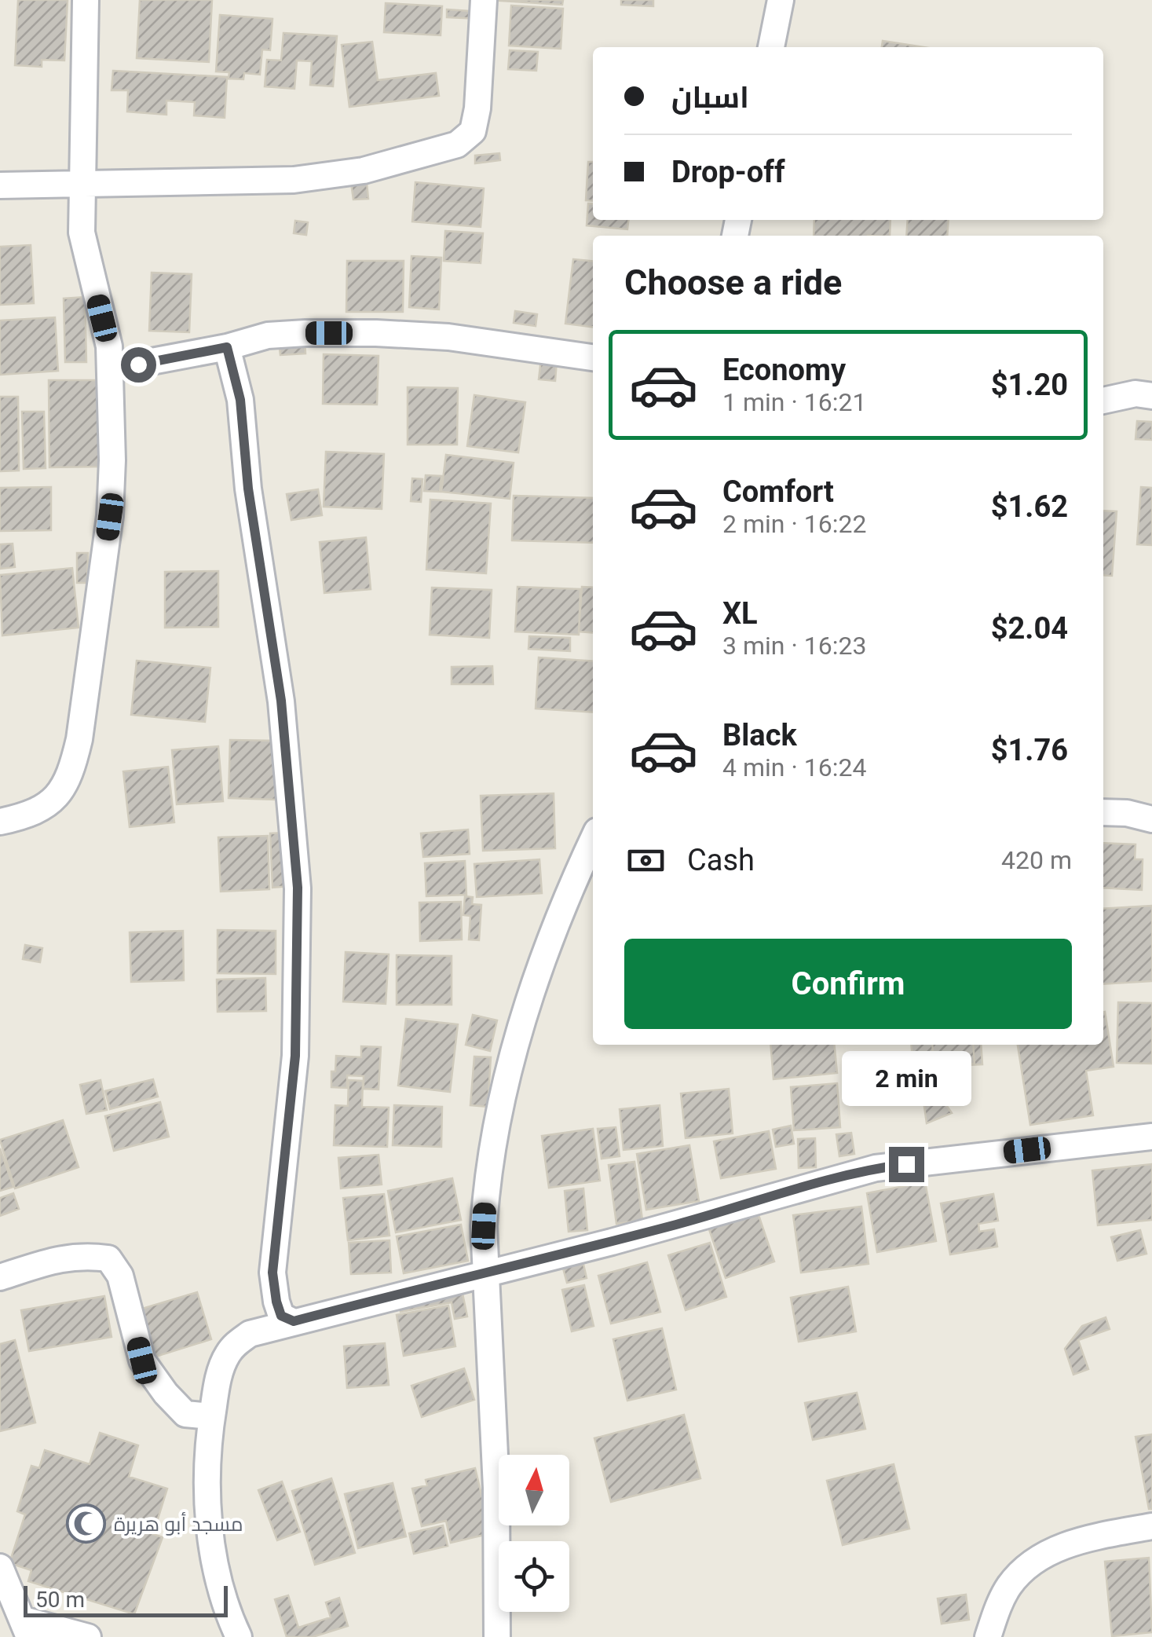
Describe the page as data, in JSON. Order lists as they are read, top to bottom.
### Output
{
  "places": {
    "mosque": ["مسجد أبو هريرة"]
  },
  "scale_bar": "50 m",
  "north": "top",
  "page": {
    "banner": ["اسبان", "Drop-off"],
    "heading": "Choose a ride",
    "list": [
      {
        "name": "Economy",
        "note": "1 min · 16:21",
        "value": "$1.20"
      },
      {
        "name": "Comfort",
        "note": "2 min · 16:22",
        "value": "$1.62"
      },
      {
        "name": "XL",
        "note": "3 min · 16:23",
        "value": "$2.04"
      },
      {
        "name": "Black",
        "note": "4 min · 16:24",
        "value": "$1.76"
      }
    ],
    "pay": ["Cash", "420 m"],
    "buttons": "Confirm",
    "bubble": "2 min",
    "scale": "50 m"
  }
}
